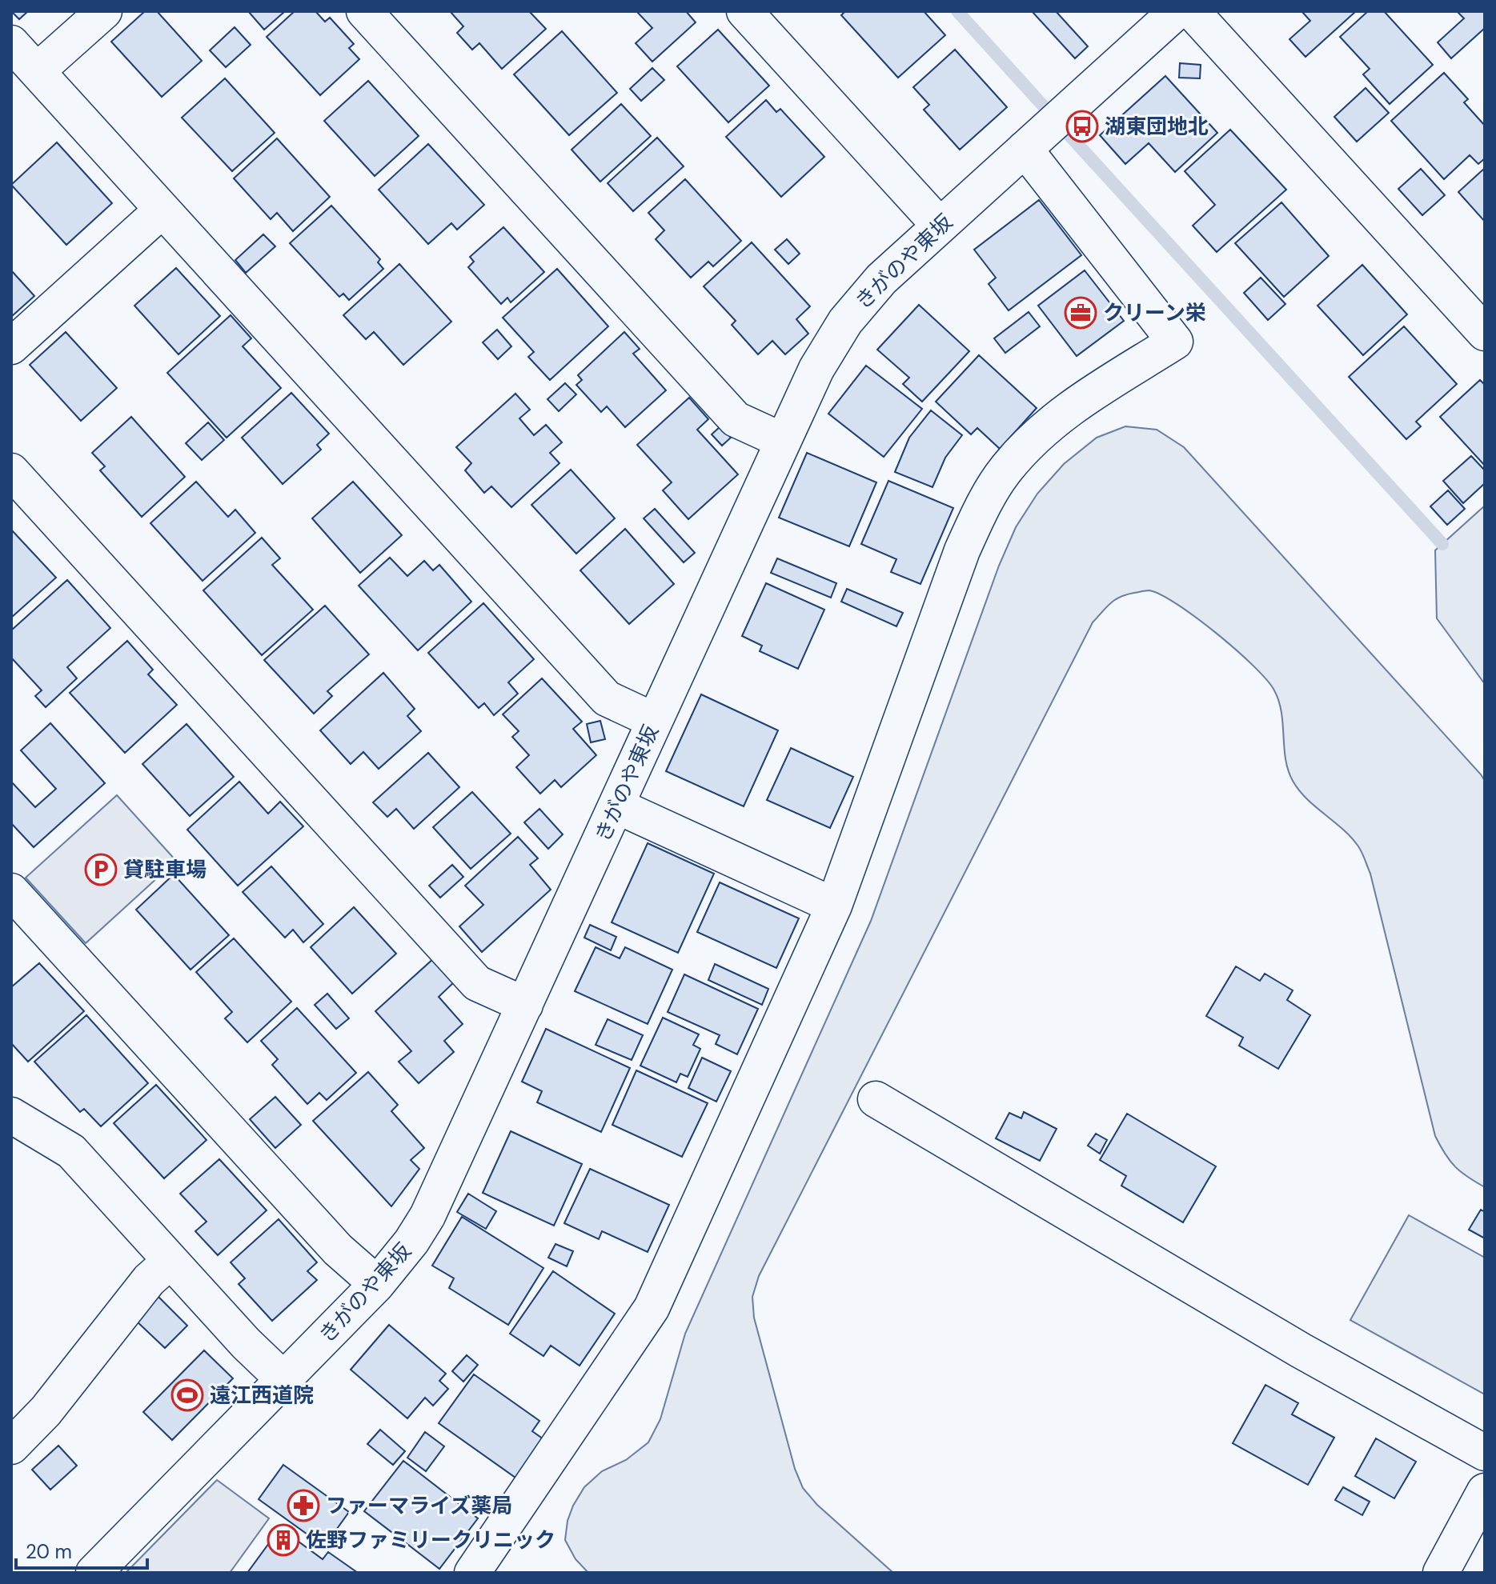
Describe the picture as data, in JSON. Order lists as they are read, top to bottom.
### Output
{
  "streets": {
    "street": ["きがのや東坂"]
  },
  "places": {
    "bus stop": ["湖東団地北"],
    "office": ["クリーン栄"],
    "parking": ["貸駐車場"],
    "sports": ["遠江西道院"],
    "pharmacy": ["ファーマライズ薬局"],
    "building": ["佐野ファミリークリニック"]
  },
  "scale_bar": "20 m"
}
